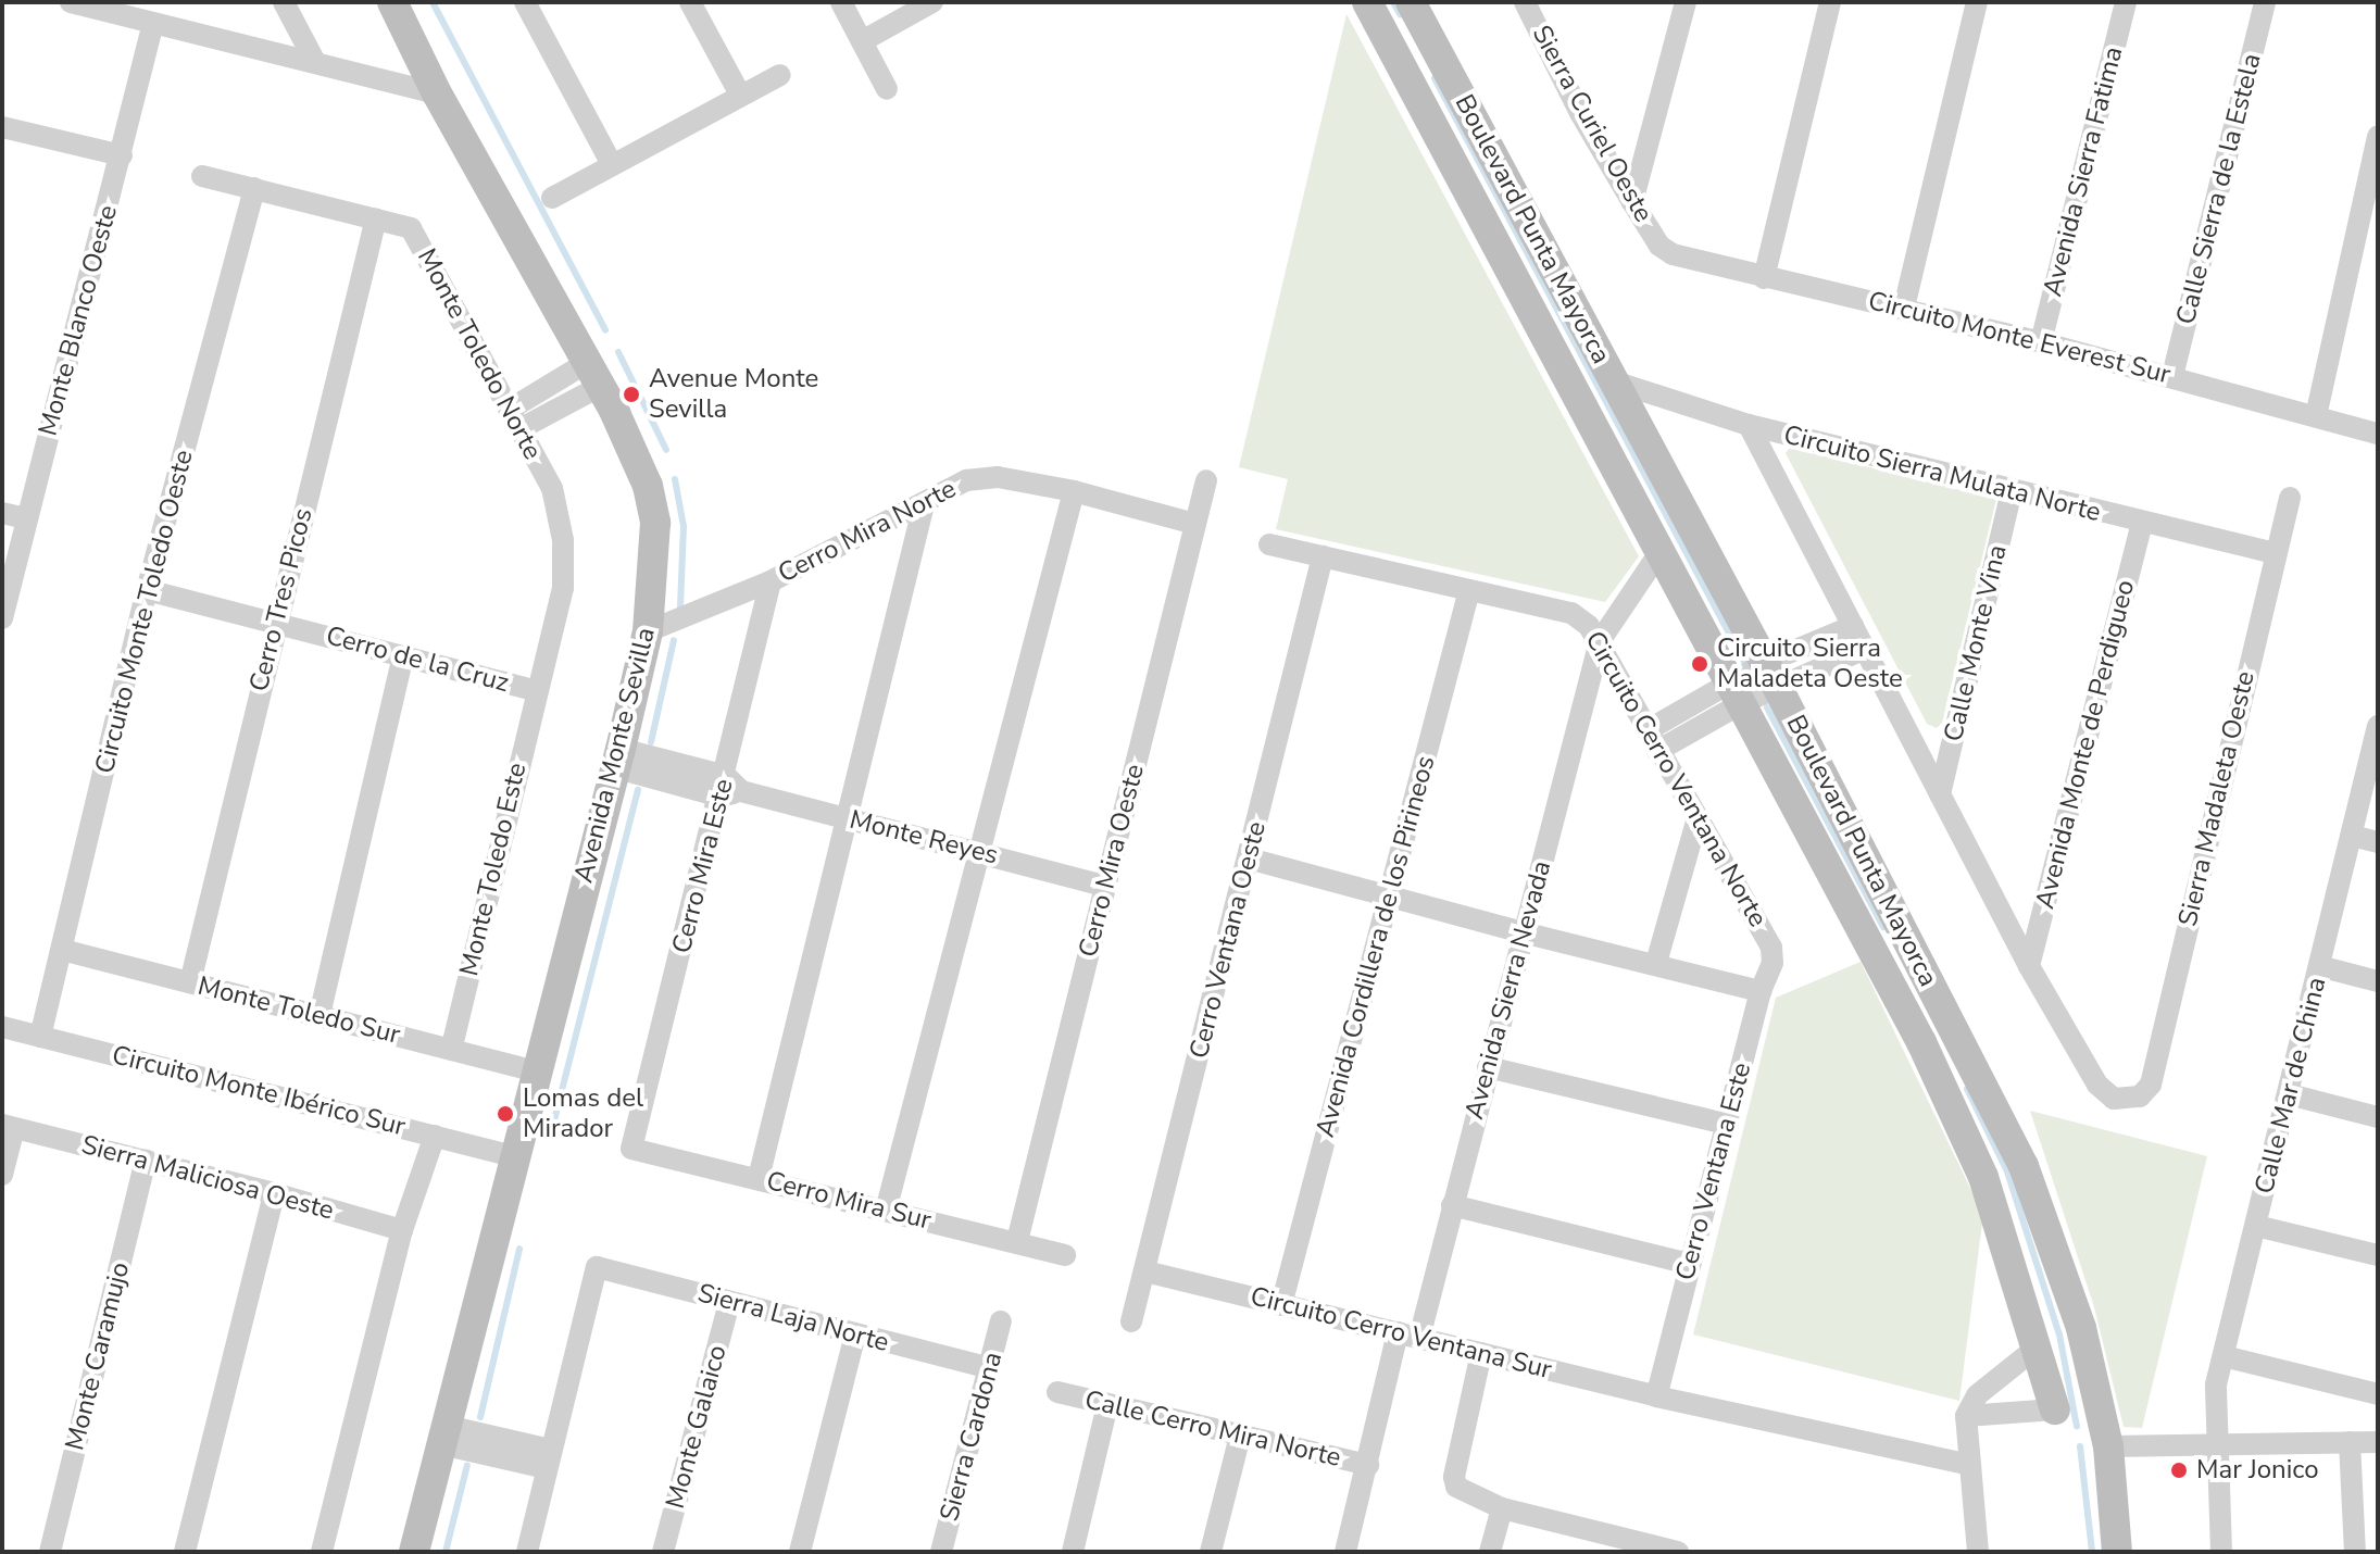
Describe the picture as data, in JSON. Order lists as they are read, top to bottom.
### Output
{
  "streets": {
    "street": [
      "Sierra Curiel Oeste",
      "Avenida Sierra Fatima",
      "Calle Sierra de la Estela",
      "Boulevard Punta Mayorca",
      "Monte Blanco Oeste",
      "Circuito Monte Everest Sur",
      "Monte Toledo Norte",
      "Circuito Sierra Mulata Norte",
      "Cerro Mira Norte",
      "Cerro Tres Picos",
      "Circuito Monte Toledo Oeste",
      "Calle Monte Vina",
      "Cerro de la Cruz",
      "Avenida Monte de Perdigueo",
      "Avenida Monte Sevilla",
      "Circuito Cerro Ventana Norte",
      "Sierra Madaleta Oeste",
      "Monte Reyes",
      "Cerro Mira Oeste",
      "Cerro Mira Este",
      "Monte Toledo Este",
      "Cerro Ventana Oeste",
      "Avenida Cordillera de los Pirineos",
      "Avenida Sierra Nevada",
      "Monte Toledo Sur",
      "Calle Mar de China",
      "Circuito Monte Ibérico Sur",
      "Cerro Ventana Este",
      "Sierra Maliciosa Oeste",
      "Cerro Mira Sur",
      "Sierra Laja Norte",
      "Circuito Cerro Ventana Sur",
      "Monte Caramujo",
      "Monte Galaico",
      "Calle Cerro Mira Norte",
      "Sierra Cardona"
    ]
  },
  "crossings": [
    ["Sierra Curiel Oeste", "Circuito Monte Everest Sur"],
    ["Avenida Sierra Fatima", "Circuito Monte Everest Sur"],
    ["Calle Sierra de la Estela", "Circuito Monte Everest Sur"],
    ["Boulevard Punta Mayorca", "Circuito Sierra Mulata Norte"],
    ["Boulevard Punta Mayorca", "Avenida Sierra Nevada"],
    ["Monte Toledo Norte", "Cerro Tres Picos"],
    ["Monte Toledo Norte", "Circuito Monte Toledo Oeste"],
    ["Monte Toledo Norte", "Cerro de la Cruz"],
    ["Monte Toledo Norte", "Monte Toledo Este"],
    ["Circuito Sierra Mulata Norte", "Calle Monte Vina"],
    ["Circuito Sierra Mulata Norte", "Avenida Monte de Perdigueo"],
    ["Circuito Sierra Mulata Norte", "Sierra Madaleta Oeste"],
    ["Cerro Mira Norte", "Avenida Monte Sevilla"],
    ["Cerro Mira Norte", "Cerro Mira Oeste"],
    ["Cerro Mira Norte", "Cerro Mira Este"],
    ["Cerro Tres Picos", "Cerro de la Cruz"],
    ["Cerro Tres Picos", "Monte Toledo Sur"],
    ["Circuito Monte Toledo Oeste", "Cerro de la Cruz"],
    ["Circuito Monte Toledo Oeste", "Monte Toledo Sur"],
    ["Circuito Monte Toledo Oeste", "Circuito Monte Ibérico Sur"],
    ["Cerro de la Cruz", "Monte Toledo Este"],
    ["Avenida Monte de Perdigueo", "Sierra Madaleta Oeste"],
    ["Avenida Monte Sevilla", "Monte Reyes"],
    ["Avenida Monte Sevilla", "Monte Toledo Sur"],
    ["Avenida Monte Sevilla", "Circuito Monte Ibérico Sur"],
    ["Circuito Cerro Ventana Norte", "Cerro Ventana Oeste"],
    ["Circuito Cerro Ventana Norte", "Avenida Cordillera de los Pirineos"],
    ["Circuito Cerro Ventana Norte", "Avenida Sierra Nevada"],
    ["Circuito Cerro Ventana Norte", "Cerro Ventana Este"],
    ["Monte Reyes", "Cerro Mira Oeste"],
    ["Monte Reyes", "Cerro Mira Este"],
    ["Cerro Mira Oeste", "Cerro Mira Sur"],
    ["Cerro Mira Este", "Cerro Mira Sur"],
    ["Monte Toledo Este", "Monte Toledo Sur"],
    ["Cerro Ventana Oeste", "Circuito Cerro Ventana Sur"],
    ["Avenida Cordillera de los Pirineos", "Circuito Cerro Ventana Sur"],
    ["Avenida Sierra Nevada", "Circuito Cerro Ventana Sur"],
    ["Cerro Ventana Este", "Circuito Cerro Ventana Sur"],
    ["Sierra Maliciosa Oeste", "Monte Caramujo"],
    ["Sierra Laja Norte", "Monte Galaico"],
    ["Sierra Laja Norte", "Sierra Cardona"]
  ],
  "places": [
    "Avenue Monte Sevilla",
    "Circuito Sierra Maladeta Oeste",
    "Lomas del Mirador",
    "Mar Jonico"
  ]
}
